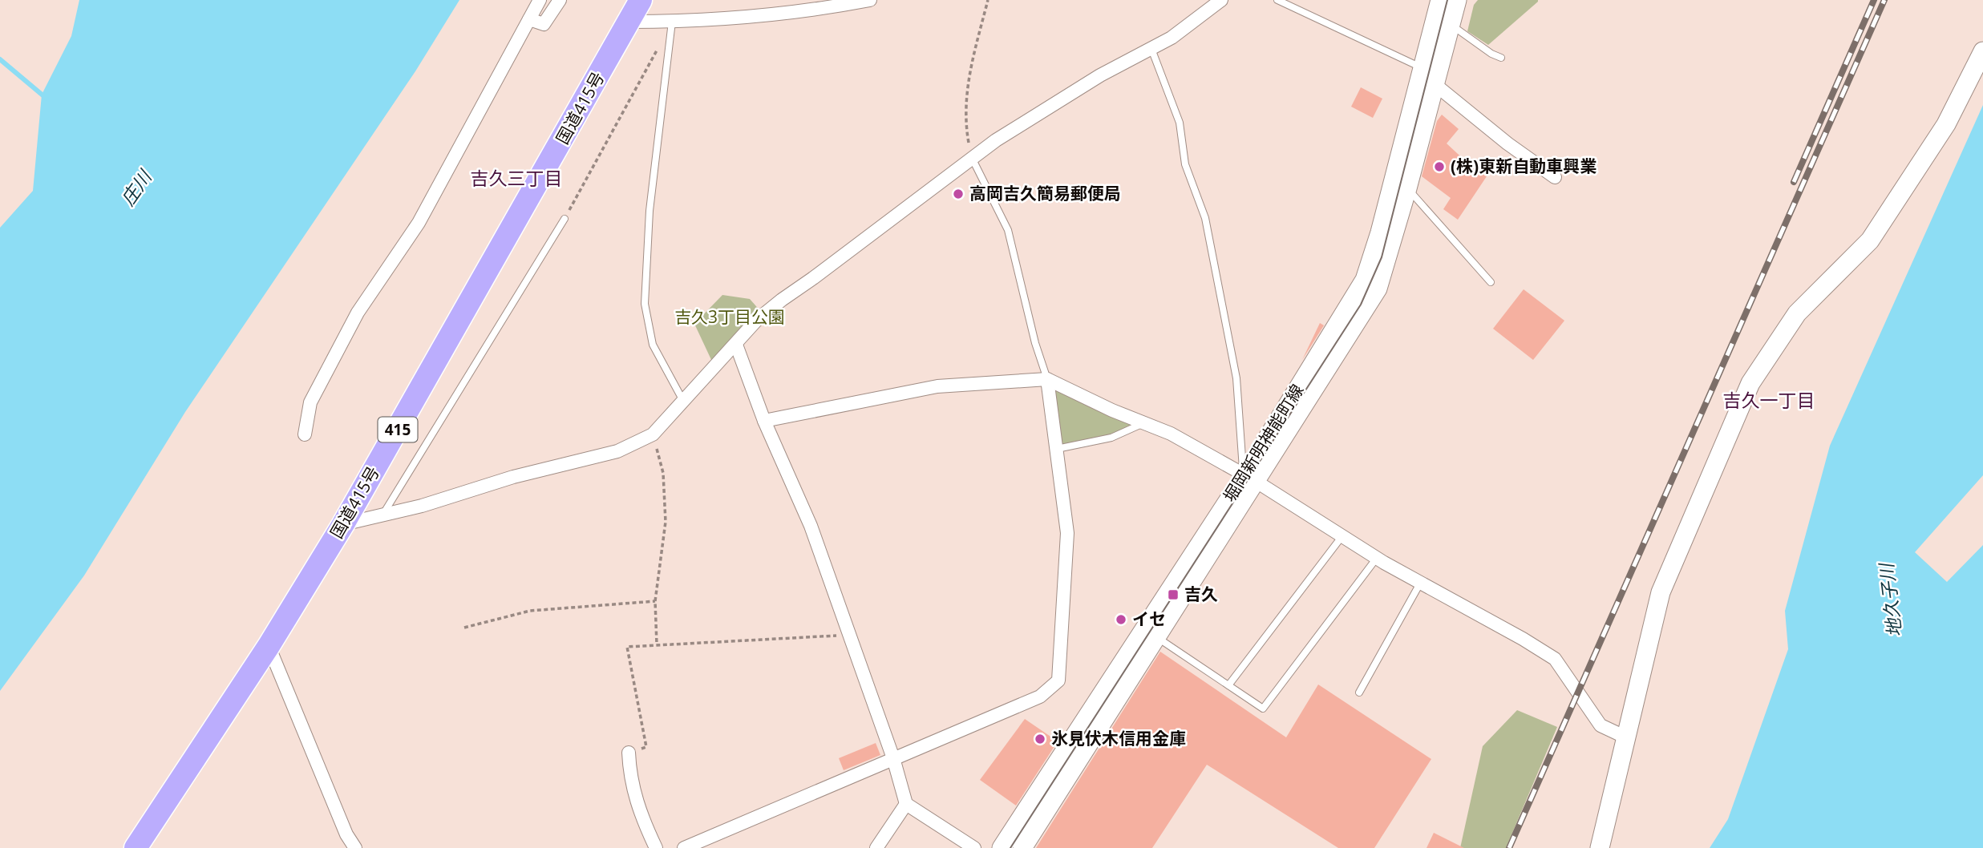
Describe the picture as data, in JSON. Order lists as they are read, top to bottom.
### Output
{
  "streets": {
    "highway": ["国道415号", "415"],
    "main road": ["堀岡新明神能町線"]
  },
  "districts": ["吉久三丁目", "吉久一丁目"],
  "water": ["庄川", "地久子川"],
  "parks": ["吉久3丁目公園"],
  "places": {
    "other": [
      "(株)東新自動車興業",
      "高岡吉久簡易郵便局",
      "イセ",
      "氷見伏木信用金庫"
    ],
    "transit": ["吉久"]
  }
}
